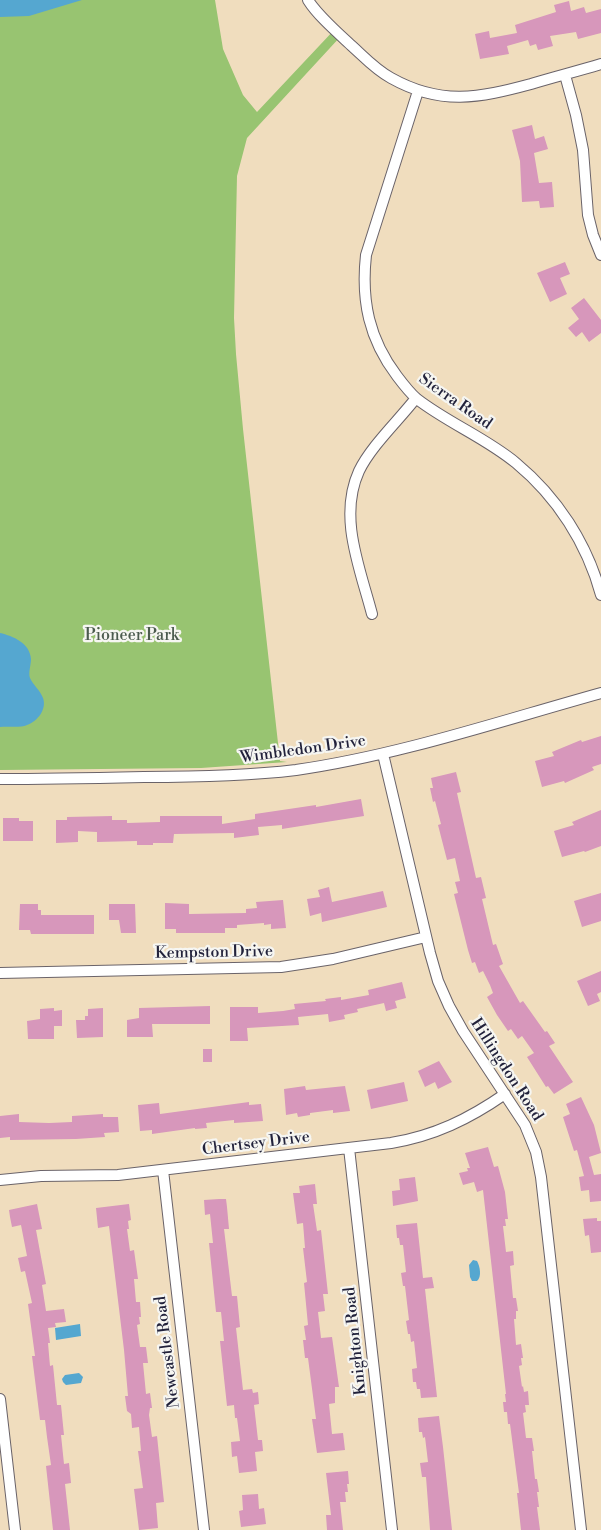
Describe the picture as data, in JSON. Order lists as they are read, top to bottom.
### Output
{
  "streets": {
    "street": [
      "Sierra Road",
      "Wimbledon Drive",
      "Kempston Drive",
      "Hillingdon Road",
      "Chertsey Drive",
      "Knighton Road",
      "Newcastle Road"
    ]
  },
  "crossings": [
    ["Wimbledon Drive", "Hillingdon Road"],
    ["Kempston Drive", "Hillingdon Road"],
    ["Hillingdon Road", "Chertsey Drive"],
    ["Chertsey Drive", "Knighton Road"],
    ["Chertsey Drive", "Newcastle Road"]
  ],
  "parks": ["Pioneer Park"]
}
